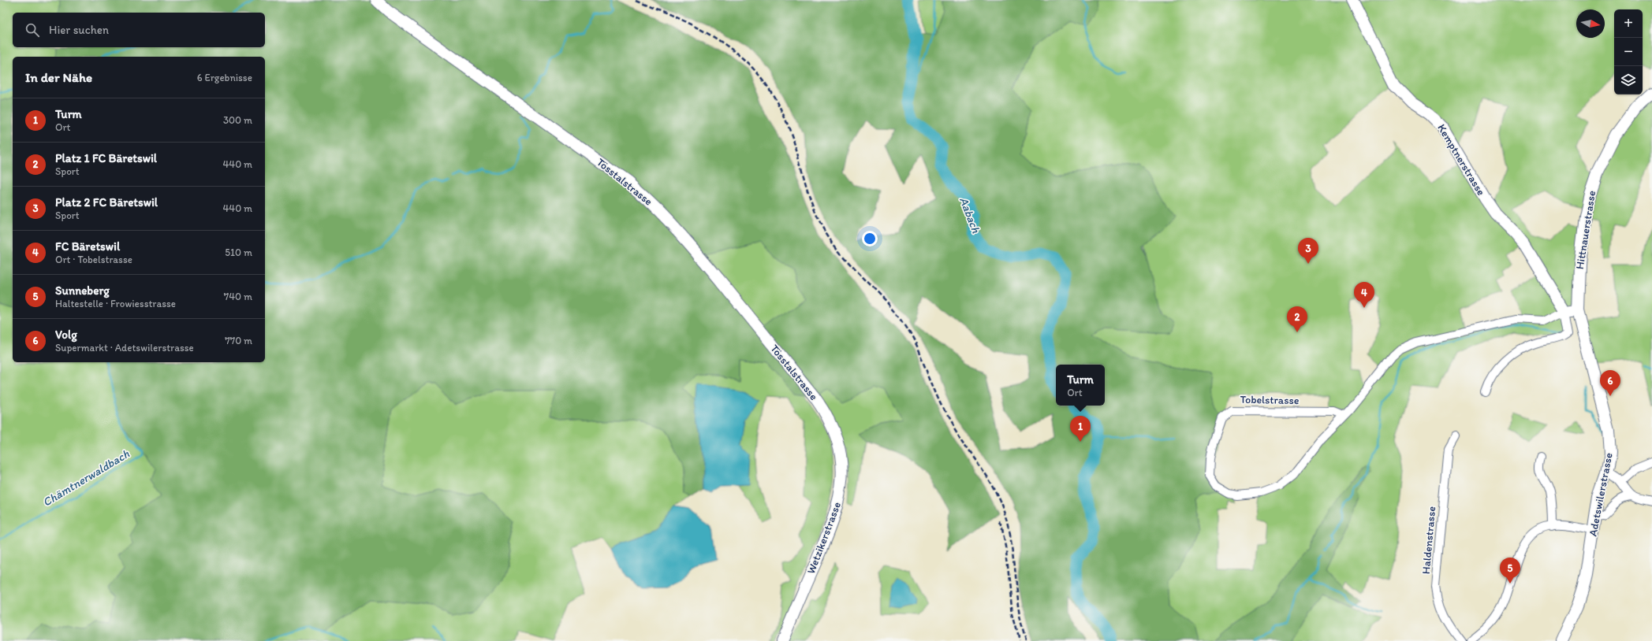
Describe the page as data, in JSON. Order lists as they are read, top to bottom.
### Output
{
  "streets": {
    "street": [
      "Kemptnerstrasse",
      "Tösstalstrasse",
      "Hittnauerstrasse",
      "Tobelstrasse",
      "Adetswilerstrasse",
      "Wetzikerstrasse",
      "Haldenstrasse"
    ]
  },
  "crossings": [
    ["Kemptnerstrasse", "Tobelstrasse"],
    ["Tösstalstrasse", "Wetzikerstrasse"],
    ["Hittnauerstrasse", "Adetswilerstrasse"]
  ],
  "water": ["Aabach", "Chämtnerwaldbach"],
  "north": "right",
  "page": {
    "map_buttons": ["+", "−"],
    "search": "Hier suchen",
    "heading": ["In der Nähe", "6 Ergebnisse"],
    "list": [
      {
        "mark": "1",
        "name": "Turm",
        "note": "Ort",
        "value": "300 m"
      },
      {
        "mark": "2",
        "name": "Platz 1 FC Bäretswil",
        "note": "Sport",
        "value": "440 m"
      },
      {
        "mark": "3",
        "name": "Platz 2 FC Bäretswil",
        "note": "Sport",
        "value": "440 m"
      },
      {
        "mark": "4",
        "name": "FC Bäretswil",
        "note": "Ort · Tobelstrasse",
        "value": "510 m"
      },
      {
        "mark": "5",
        "name": "Sunneberg",
        "note": "Haltestelle · Frowiesstrasse",
        "value": "740 m"
      },
      {
        "mark": "6",
        "name": "Volg",
        "note": "Supermarkt · Adetswilerstrasse",
        "value": "770 m"
      }
    ],
    "pins": [
      "3",
      "4",
      "2",
      "6",
      "1",
      "5"
    ],
    "popup": ["Turm", "Ort"]
  }
}
